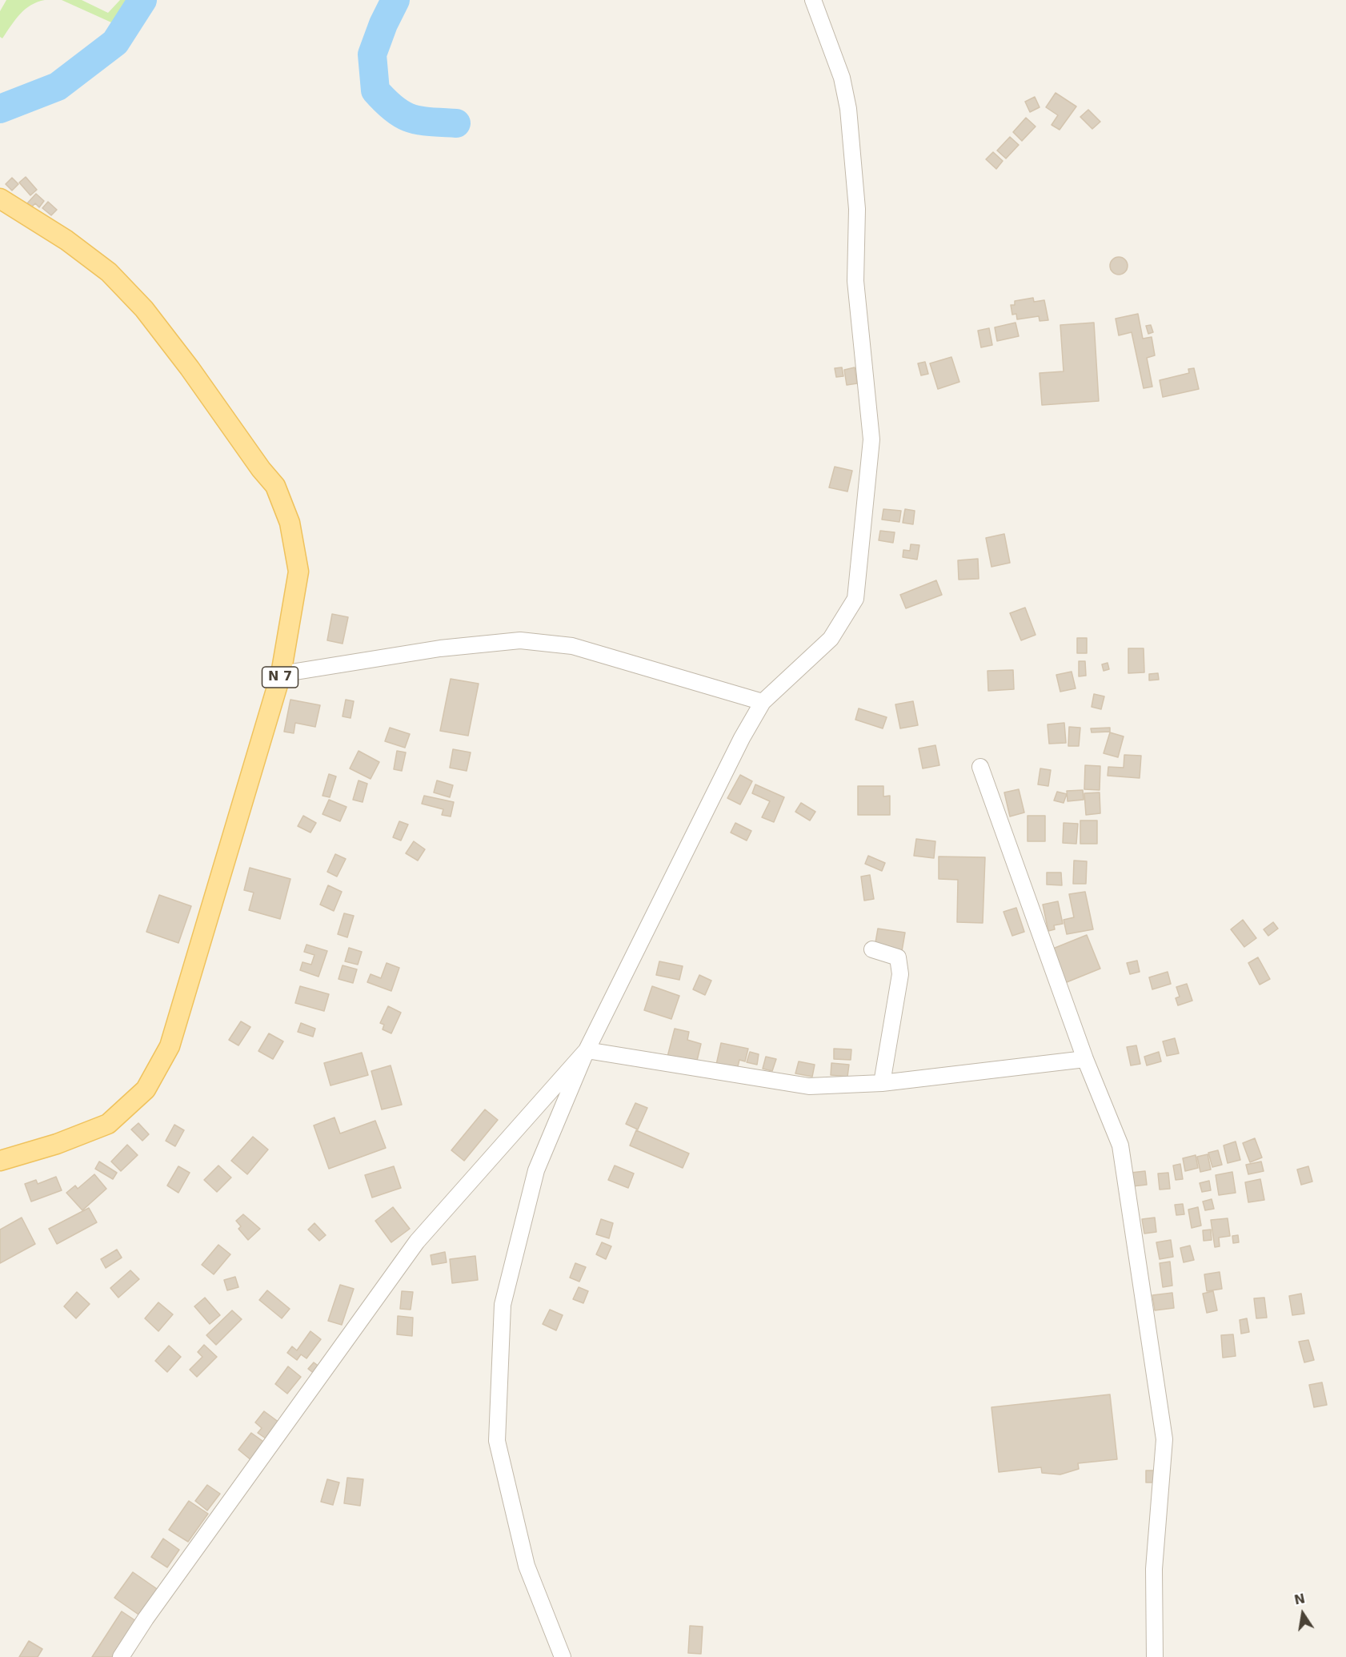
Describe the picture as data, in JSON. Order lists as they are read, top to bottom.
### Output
{
  "streets": {
    "main road": ["N 7"]
  },
  "north": "top"
}
